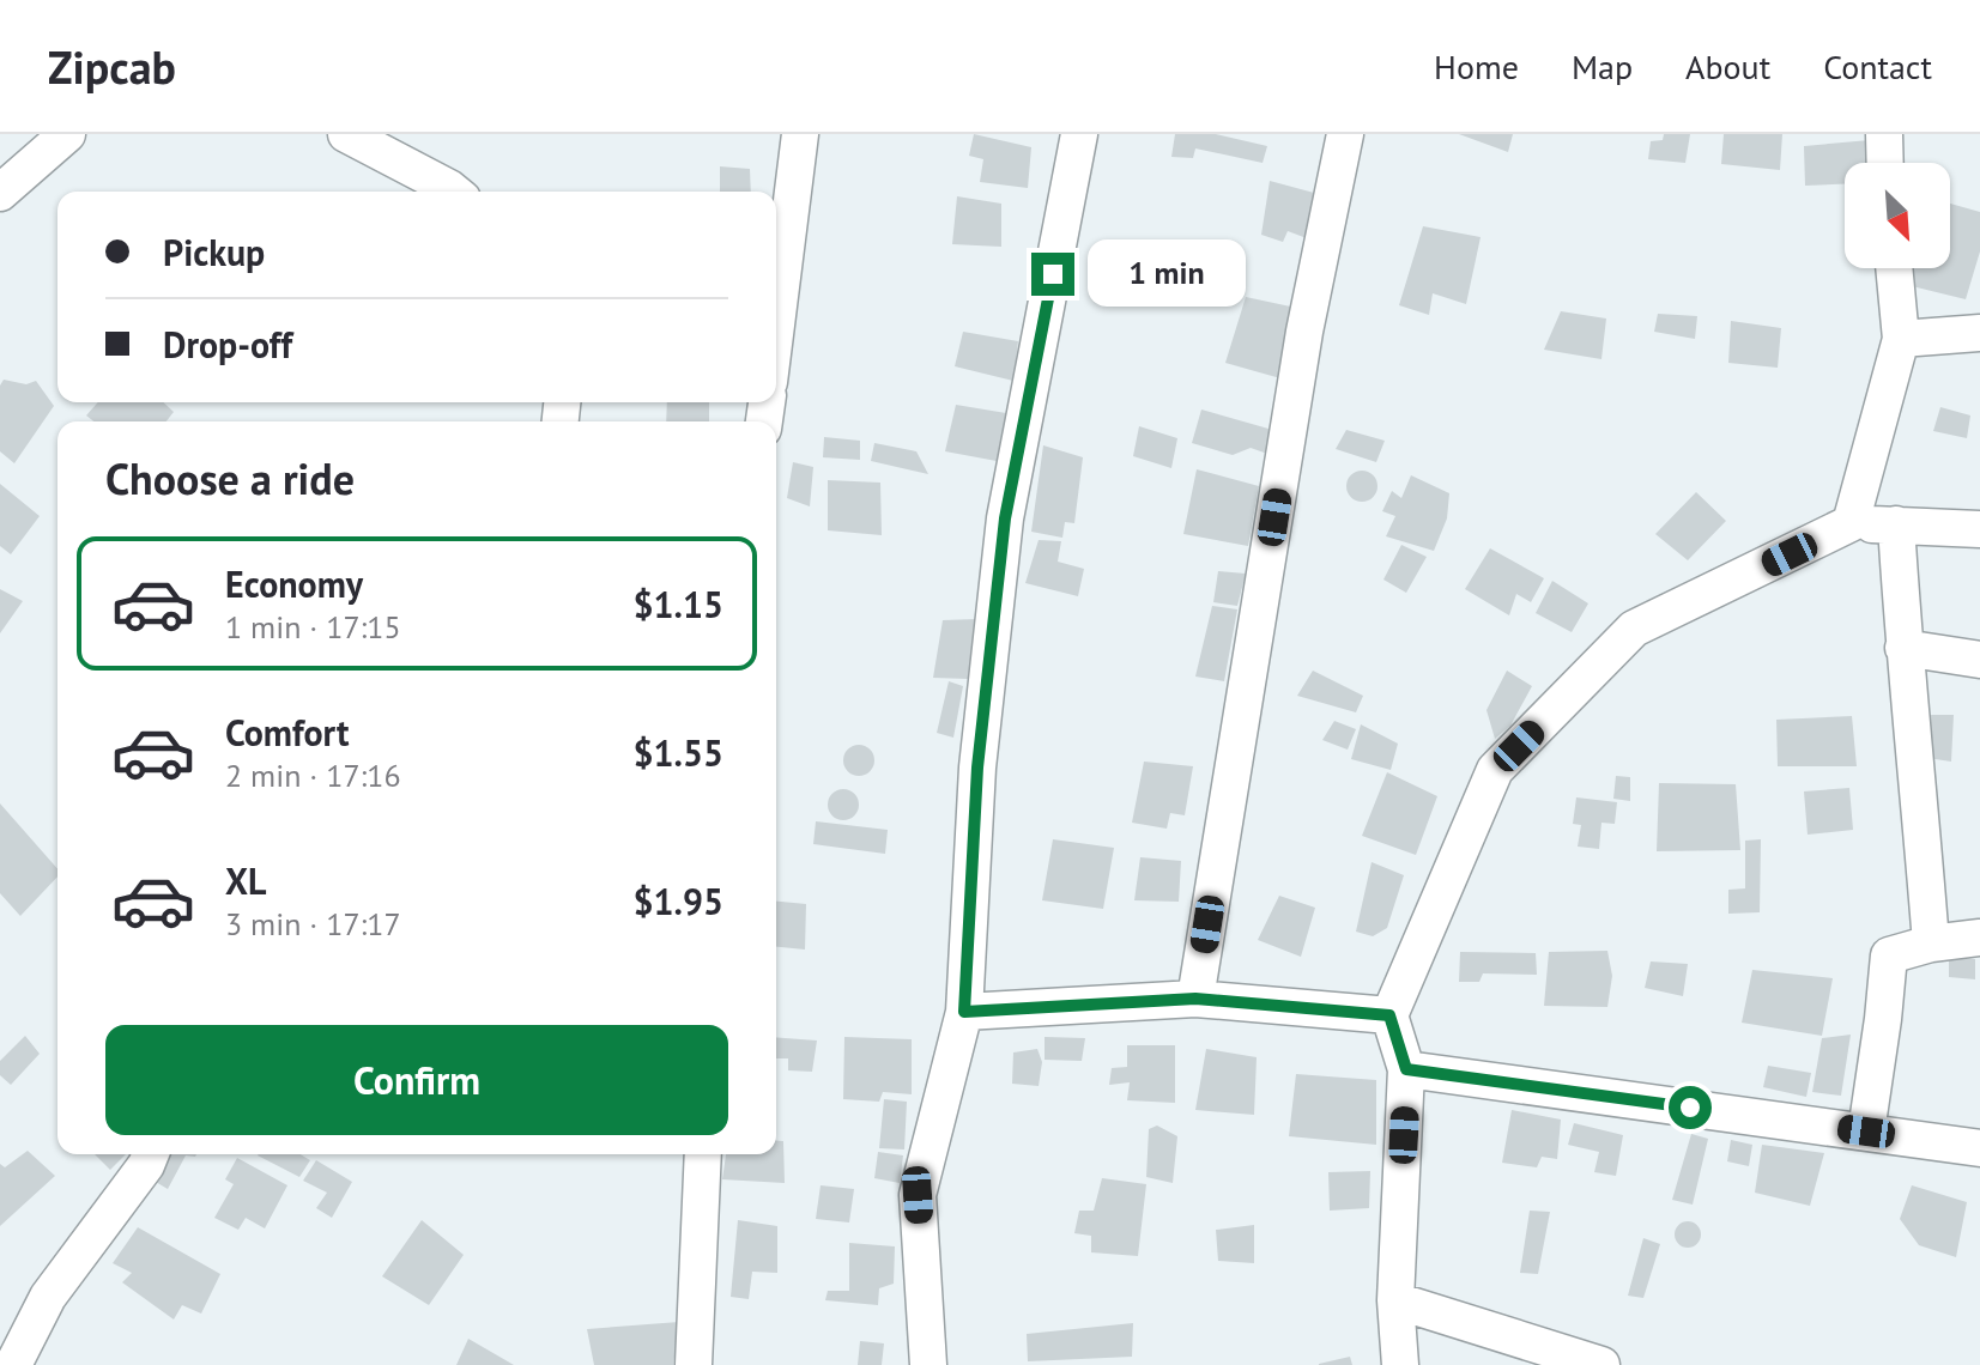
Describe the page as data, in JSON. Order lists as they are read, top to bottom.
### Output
{
  "north": "bottom right",
  "page": {
    "header": "Zipcab",
    "nav": [
      "Home",
      "Map",
      "About",
      "Contact"
    ],
    "banner": ["Pickup", "Drop-off"],
    "bubble": "1 min",
    "heading": "Choose a ride",
    "list": [
      {
        "name": "Economy",
        "note": "1 min · 17:15",
        "value": "$1.15"
      },
      {
        "name": "Comfort",
        "note": "2 min · 17:16",
        "value": "$1.55"
      },
      {
        "name": "XL",
        "note": "3 min · 17:17",
        "value": "$1.95"
      }
    ],
    "buttons": "Confirm"
  }
}
